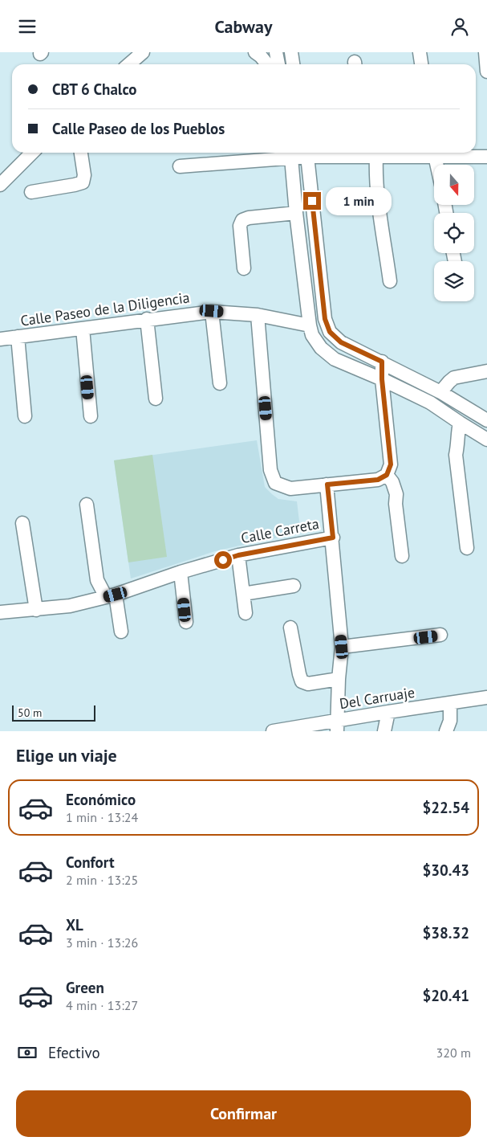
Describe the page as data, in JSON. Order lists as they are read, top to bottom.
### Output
{
  "streets": {
    "street": ["Calle Paseo de la Diligencia", "Calle Carreta", "Del Carruaje"]
  },
  "scale_bar": "50 m",
  "north": "bottom",
  "page": {
    "header": "Cabway",
    "banner": ["CBT 6 Chalco", "Calle Paseo de los Pueblos"],
    "bubble": "1 min",
    "scale": "50 m",
    "heading": "Elige un viaje",
    "list": [
      {
        "name": "Económico",
        "note": "1 min · 13:24",
        "value": "$22.54"
      },
      {
        "name": "Confort",
        "note": "2 min · 13:25",
        "value": "$30.43"
      },
      {
        "name": "XL",
        "note": "3 min · 13:26",
        "value": "$38.32"
      },
      {
        "name": "Green",
        "note": "4 min · 13:27",
        "value": "$20.41"
      }
    ],
    "pay": ["Efectivo", "320 m"],
    "buttons": "Confirmar"
  }
}
